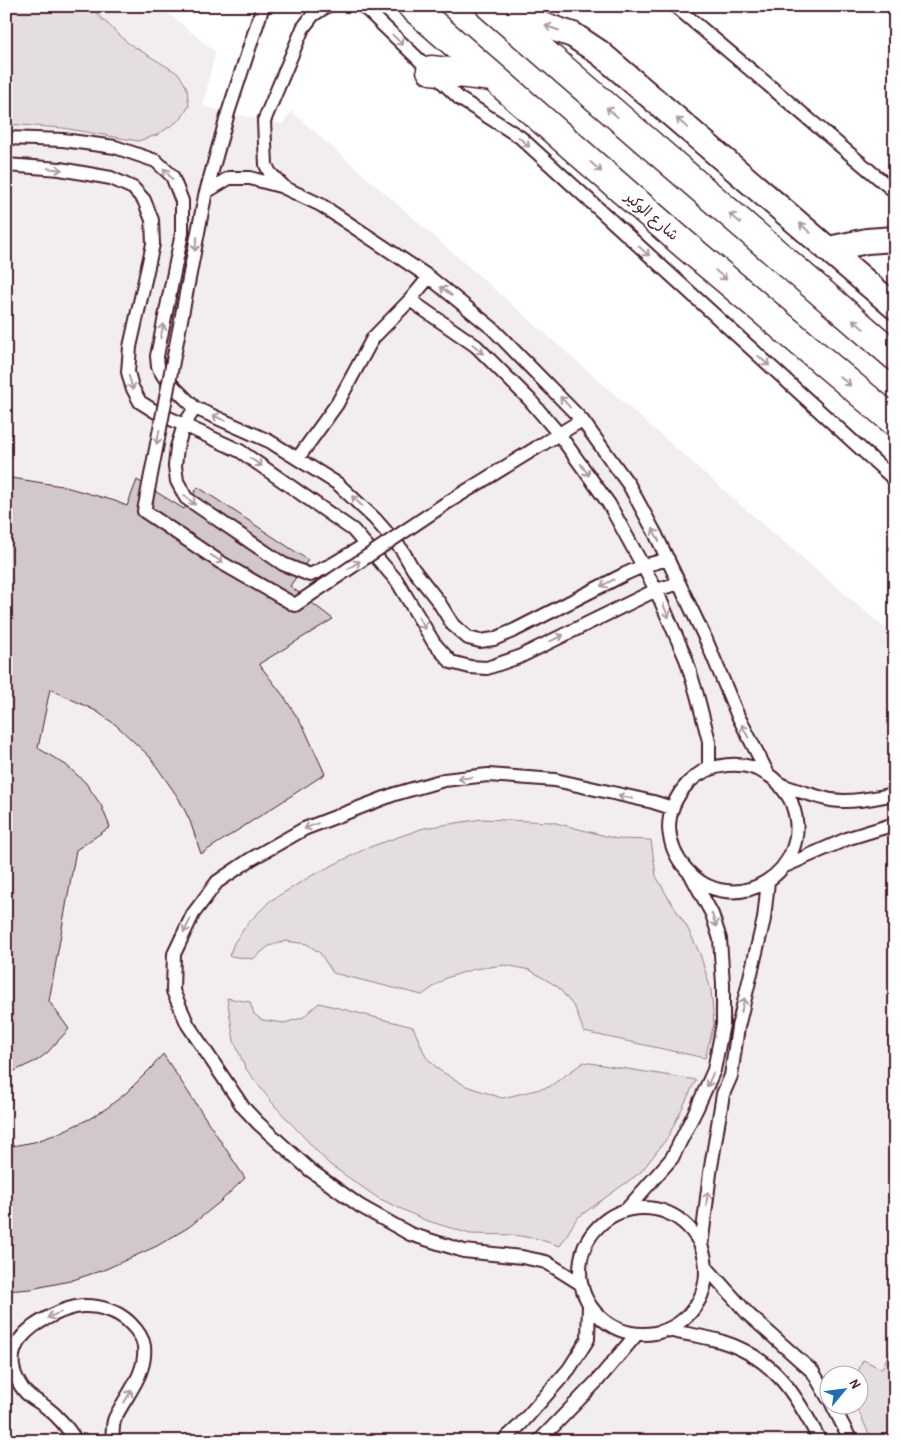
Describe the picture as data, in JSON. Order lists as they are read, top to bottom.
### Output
{
  "streets": {
    "main road": ["شارع الوكير"]
  },
  "north": "top right"
}
